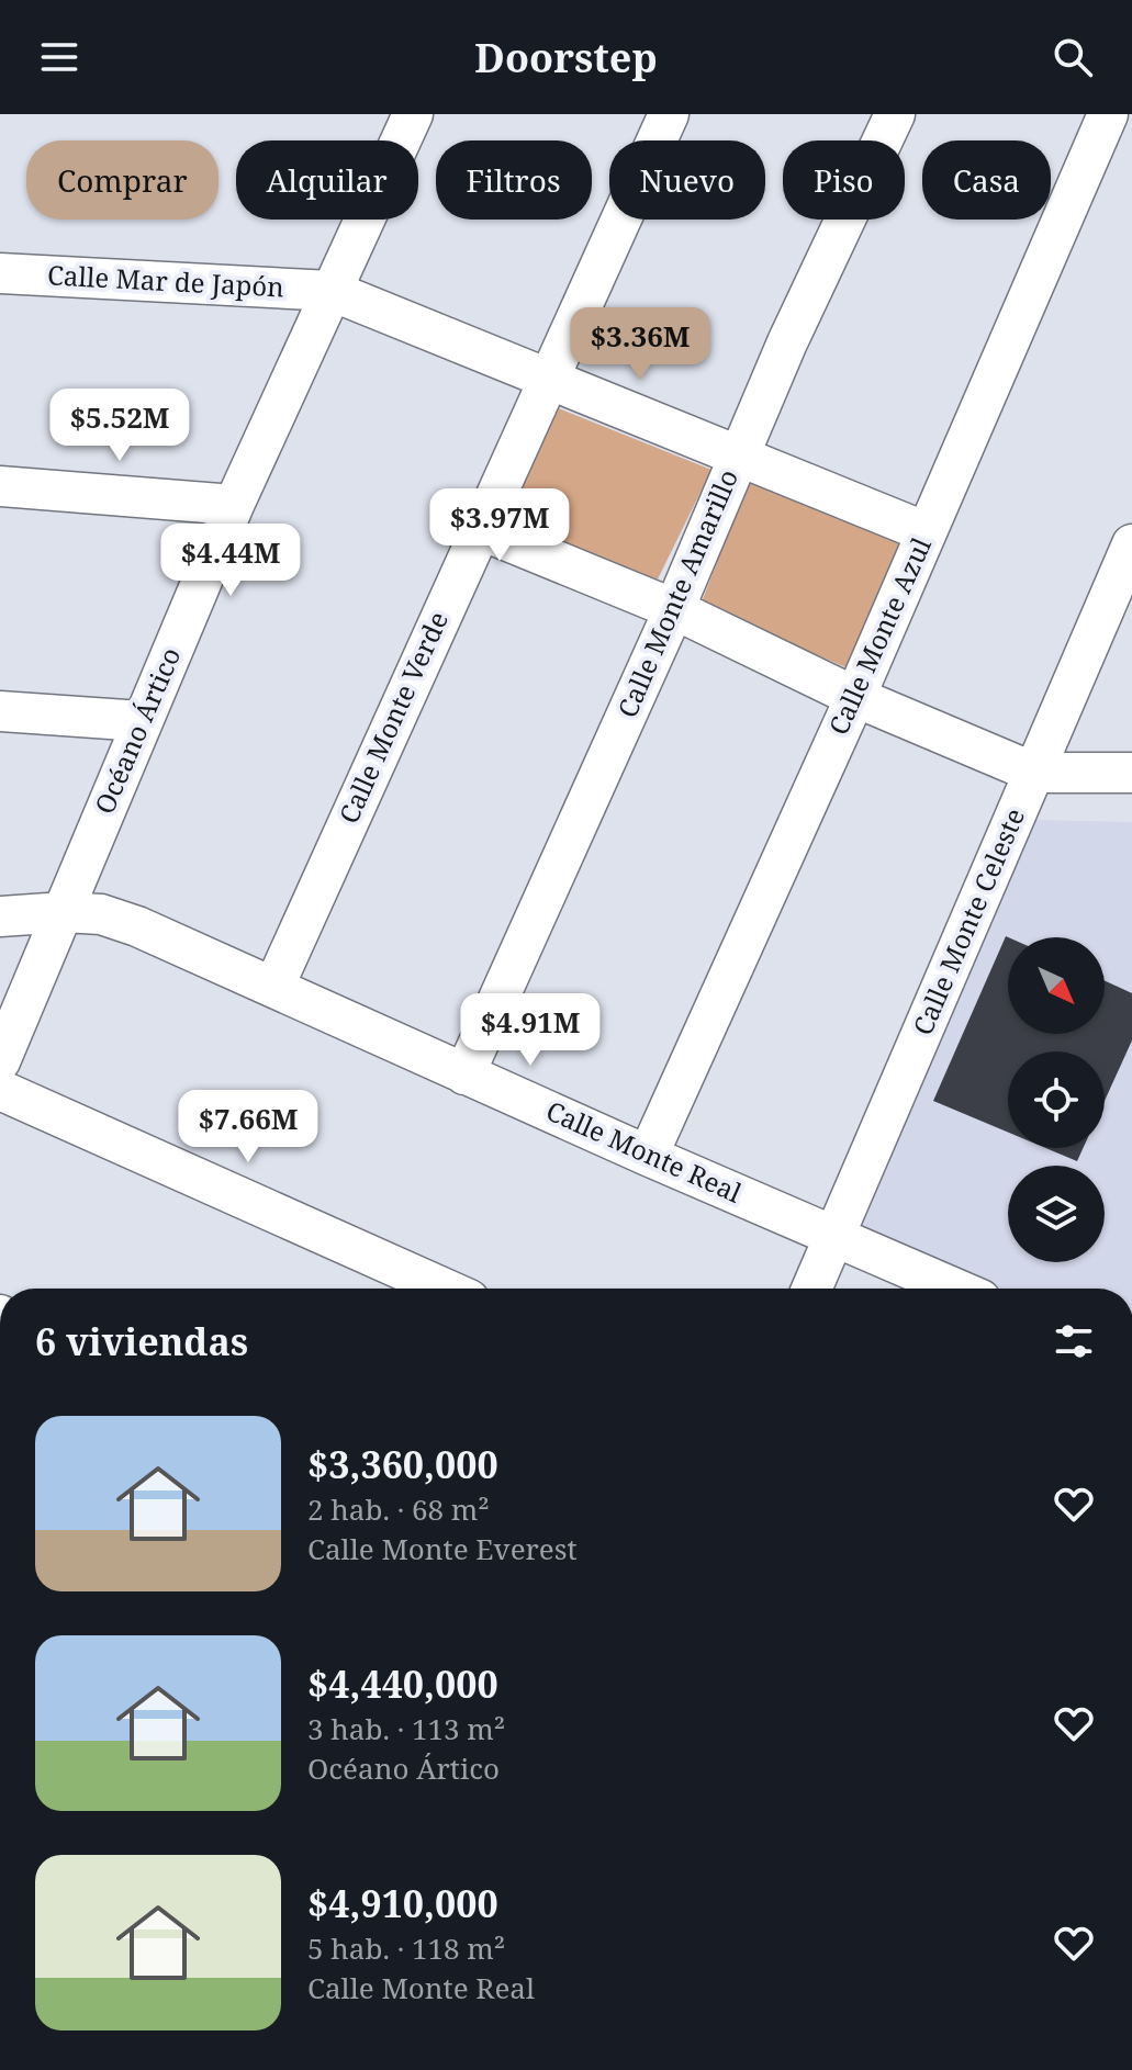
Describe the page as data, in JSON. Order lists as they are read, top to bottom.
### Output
{
  "streets": {
    "street": [
      "Calle Mar de Japón",
      "Calle Monte Amarillo",
      "Calle Monte Azul",
      "Calle Monte Verde",
      "Océano Ártico",
      "Calle Monte Celeste",
      "Calle Monte Real"
    ]
  },
  "crossings": [
    ["Calle Mar de Japón", "Calle Monte Amarillo"],
    ["Calle Mar de Japón", "Calle Monte Azul"],
    ["Calle Mar de Japón", "Calle Monte Verde"],
    ["Calle Mar de Japón", "Océano Ártico"],
    ["Calle Monte Amarillo", "Calle Monte Real"],
    ["Calle Monte Azul", "Calle Monte Real"],
    ["Calle Monte Verde", "Calle Monte Real"],
    ["Océano Ártico", "Calle Monte Real"],
    ["Calle Monte Celeste", "Calle Monte Real"]
  ],
  "north": "bottom right",
  "page": {
    "header": "Doorstep",
    "chip": [
      "Comprar",
      "Alquilar",
      "Filtros",
      "Nuevo",
      "Piso",
      "Casa"
    ],
    "price": [
      "$3.36M",
      "$5.52M",
      "$3.97M",
      "$4.44M",
      "$4.91M",
      "$7.66M"
    ],
    "heading": "6 viviendas",
    "list": [
      {
        "name": "$3,360,000",
        "note": "2 hab. · 68 m² · Calle Monte Everest"
      },
      {
        "name": "$4,440,000",
        "note": "3 hab. · 113 m² · Océano Ártico"
      },
      {
        "name": "$4,910,000",
        "note": "5 hab. · 118 m² · Calle Monte Real"
      }
    ]
  }
}
